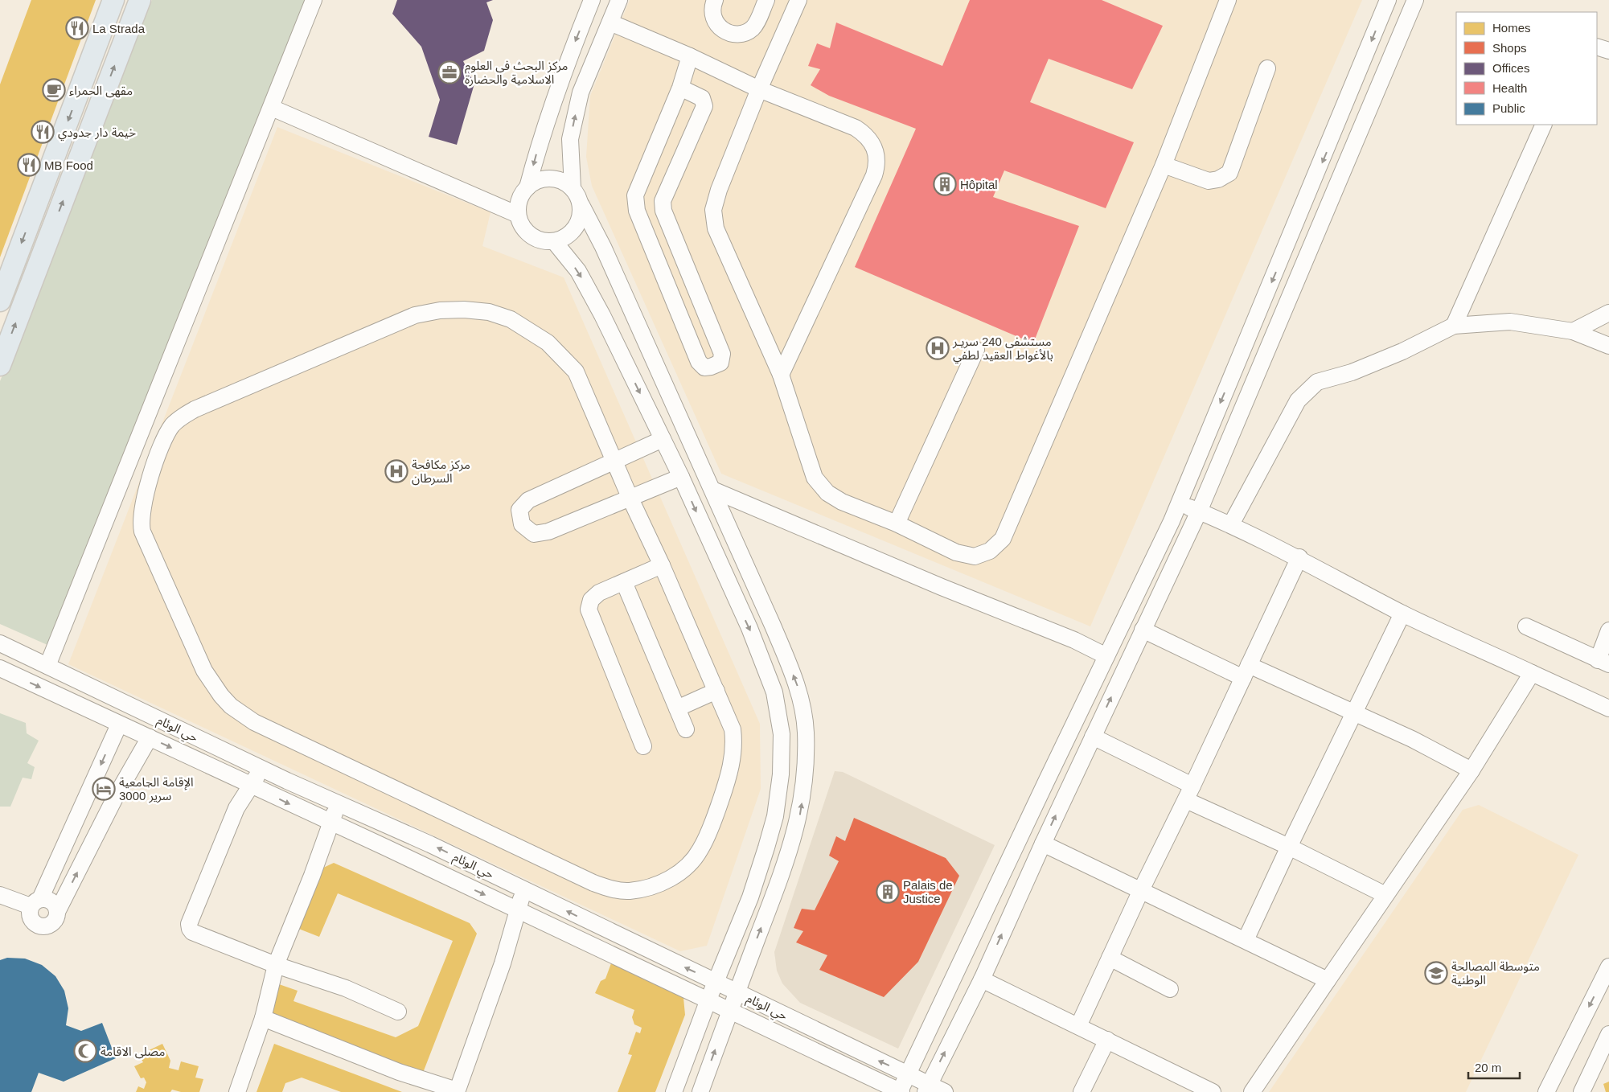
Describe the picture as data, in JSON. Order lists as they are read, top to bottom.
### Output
{
  "streets": {
    "street": ["حي الوئام"]
  },
  "places": {
    "restaurant": ["La Strada", "خيمة دار جدودي", "MB Food"],
    "office": ["مركز البحث في العلوم الاسلامية والحضارة"],
    "cafe": ["مقهى الحمراء"],
    "building": ["Hôpital", "Palais de Justice"],
    "hospital": ["مستشفى 240 سريـر بالأغواط العقيد لطفي", "مركز مكافحة السرطان"],
    "hotel": ["الإقامة الجامعية 3000 سرير"],
    "school or university": ["متوسطة المصالحة الوطنية"],
    "mosque": ["مصلى الاقامة"]
  },
  "legend": [
    "Homes",
    "Shops",
    "Offices",
    "Health",
    "Public"
  ],
  "scale_bar": "20 m"
}
